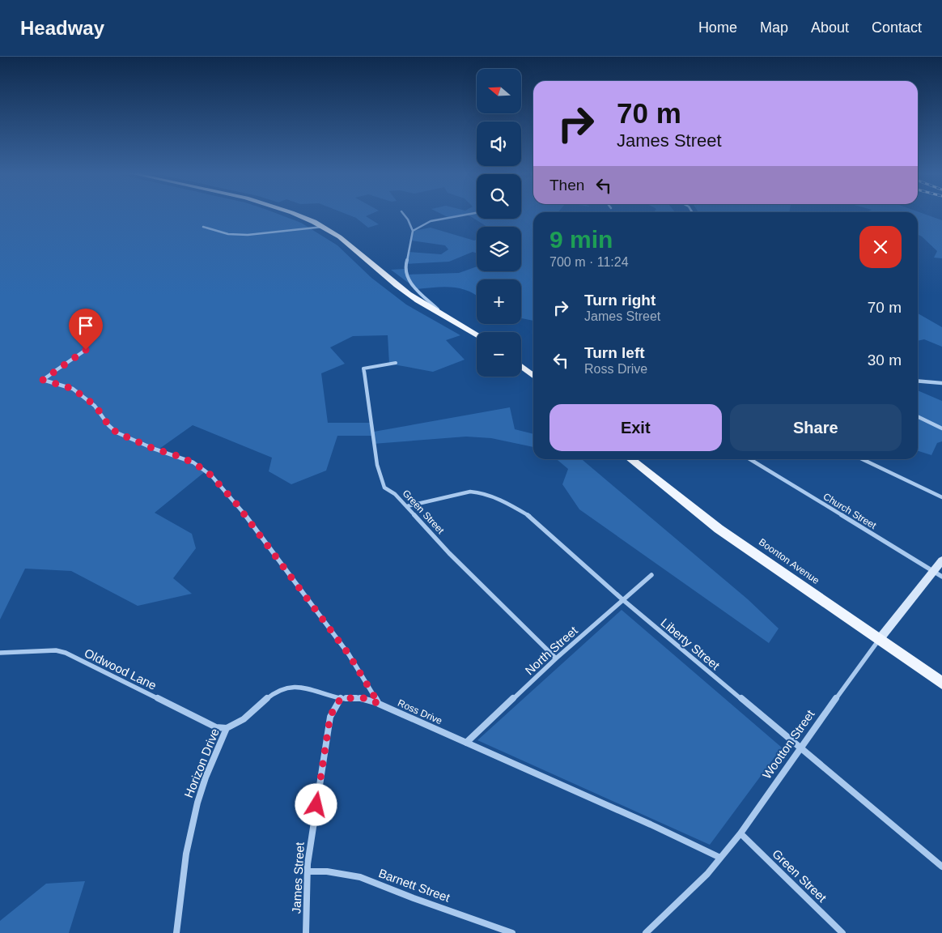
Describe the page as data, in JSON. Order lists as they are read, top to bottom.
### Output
{
  "streets": {
    "main road": ["Boonton Avenue"],
    "street": [
      "Church Street",
      "Green Street",
      "Liberty Street",
      "North Street",
      "Oldwood Lane",
      "Ross Drive",
      "Wootton Street",
      "Horizon Drive",
      "James Street",
      "Barnett Street"
    ]
  },
  "crossings": [
    ["Church Street", "Wootton Street"],
    ["Green Street", "Liberty Street"],
    ["Green Street", "North Street"],
    ["Green Street", "Wootton Street"],
    ["Boonton Avenue", "Wootton Street"],
    ["Liberty Street", "North Street"],
    ["Liberty Street", "Wootton Street"],
    ["North Street", "Ross Drive"],
    ["Oldwood Lane", "Horizon Drive"],
    ["Ross Drive", "Wootton Street"],
    ["Horizon Drive", "James Street"],
    ["James Street", "Barnett Street"]
  ],
  "north": "left",
  "page": {
    "header": "Headway",
    "nav": [
      "Home",
      "Map",
      "About",
      "Contact"
    ],
    "map_buttons": ["+", "−"],
    "turn": ["70 m", "James Street"],
    "then": "Then",
    "heading": ["9 min", "700 m · 11:24"],
    "list": [
      {
        "name": "Turn right",
        "note": "James Street",
        "value": "70 m"
      },
      {
        "name": "Turn left",
        "note": "Ross Drive",
        "value": "30 m"
      }
    ],
    "buttons": ["Exit", "Share"]
  }
}
